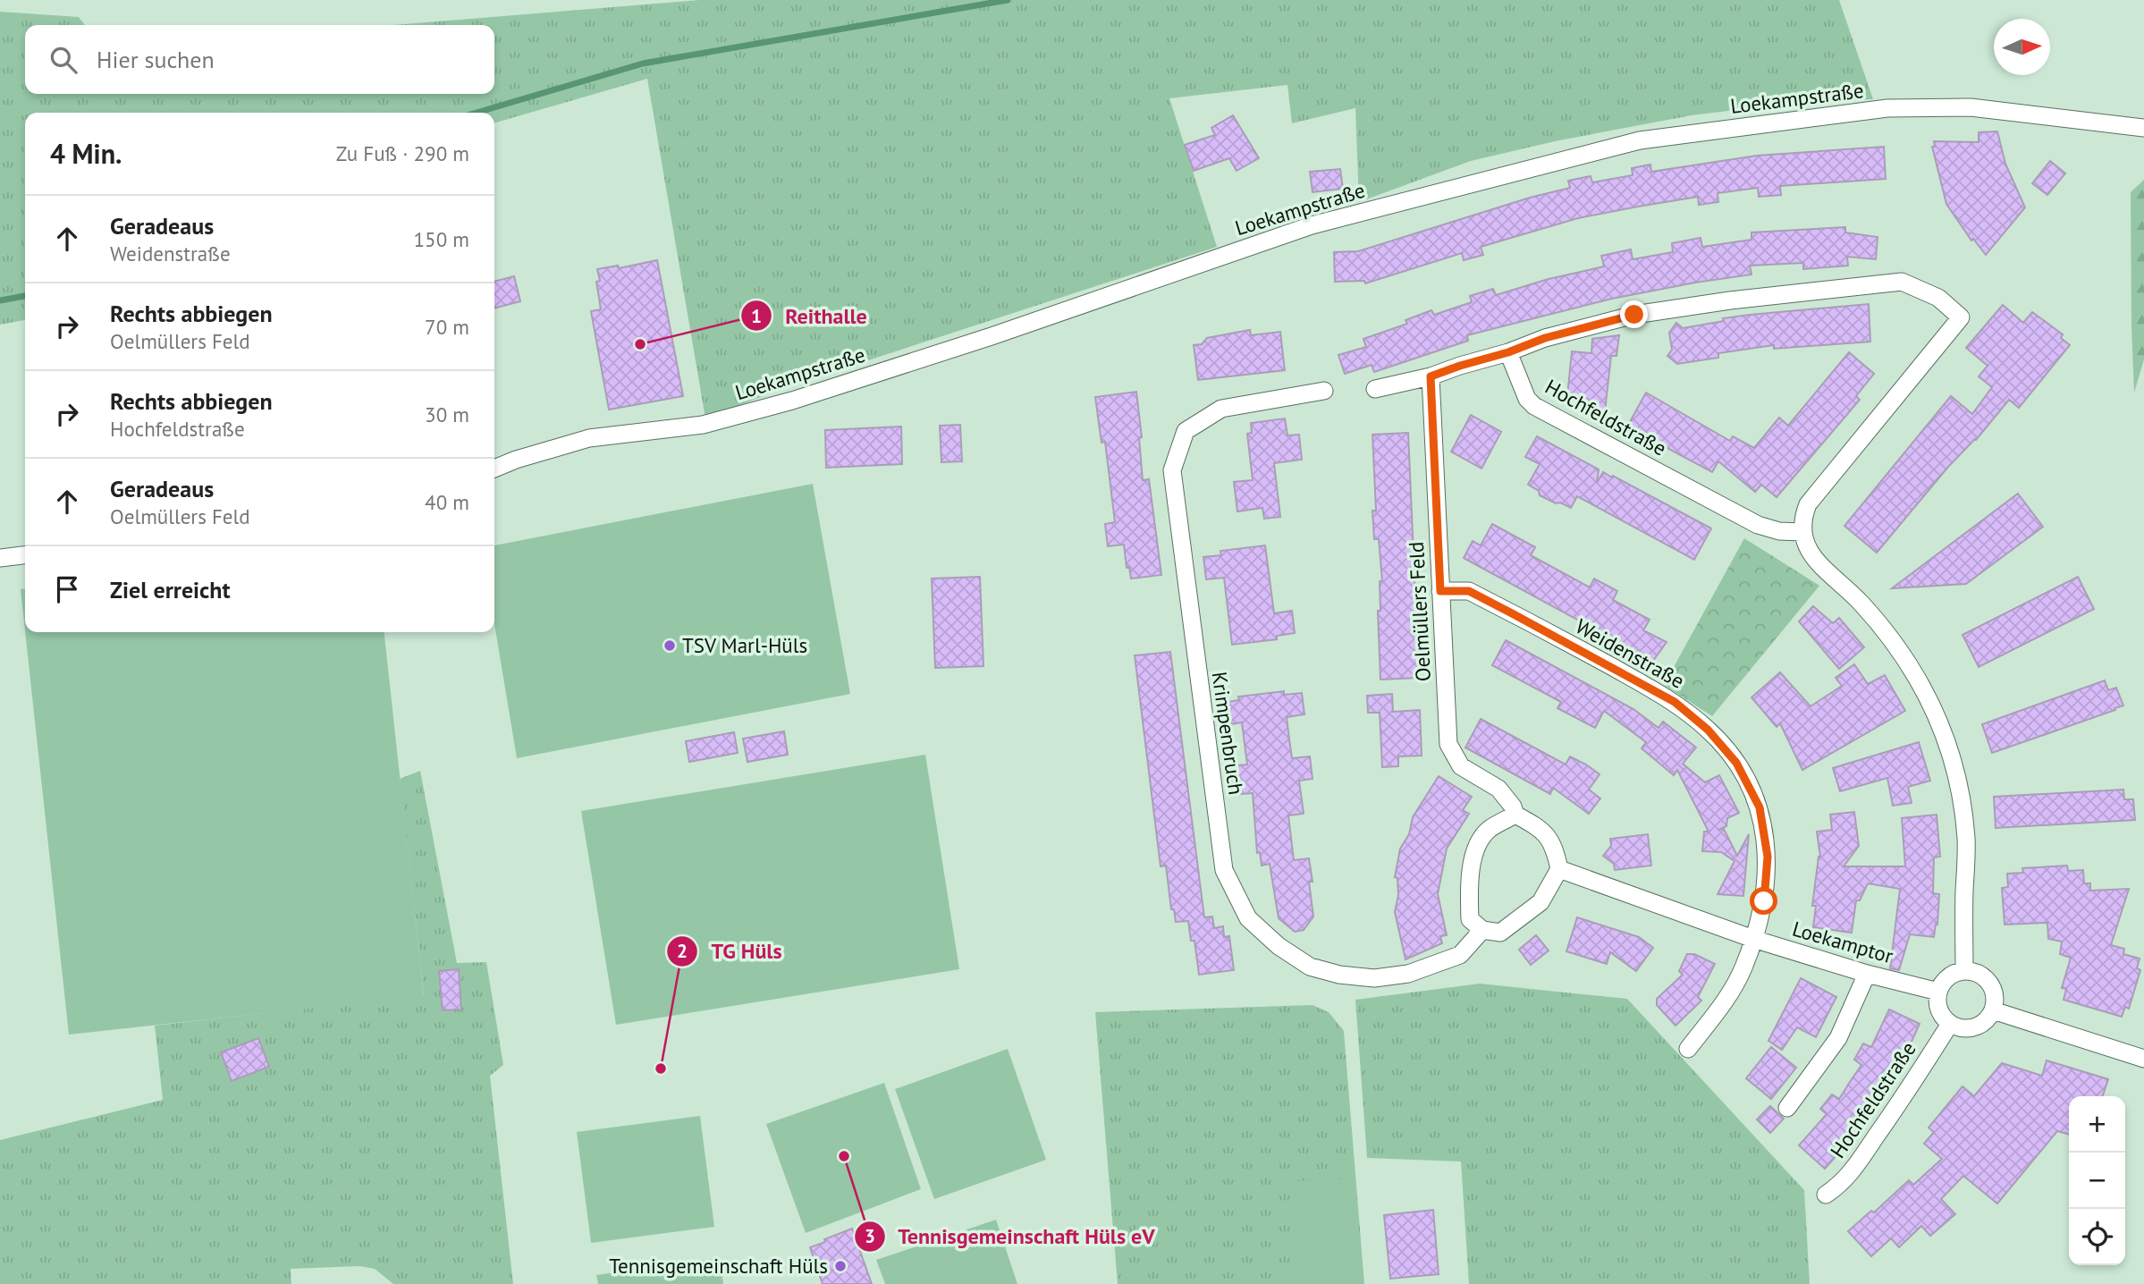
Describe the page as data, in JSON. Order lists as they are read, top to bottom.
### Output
{
  "streets": {
    "street": [
      "Loekampstraße",
      "Hochfeldstraße",
      "Oelmüllers Feld",
      "Weidenstraße",
      "Krimpenbruch",
      "Loekamptor"
    ]
  },
  "crossings": [
    ["Hochfeldstraße", "Loekamptor"],
    ["Oelmüllers Feld", "Weidenstraße"],
    ["Oelmüllers Feld", "Krimpenbruch"],
    ["Oelmüllers Feld", "Loekamptor"],
    ["Weidenstraße", "Loekamptor"],
    ["Krimpenbruch", "Loekamptor"]
  ],
  "places": [
    "Reithalle",
    "TSV Marl-Hüls",
    "TG Hüls",
    "Tennisgemeinschaft Hüls eV",
    "Tennisgemeinschaft Hüls"
  ],
  "north": "right",
  "page": {
    "search": "Hier suchen",
    "heading": ["4 Min.", "Zu Fuß · 290 m"],
    "list": [
      ["Geradeaus", "Weidenstraße", "150 m"],
      ["Rechts abbiegen", "Oelmüllers Feld", "70 m"],
      ["Rechts abbiegen", "Hochfeldstraße", "30 m"],
      ["Geradeaus", "Oelmüllers Feld", "40 m"],
      "Ziel erreicht"
    ],
    "map_buttons": ["+", "−"]
  }
}
